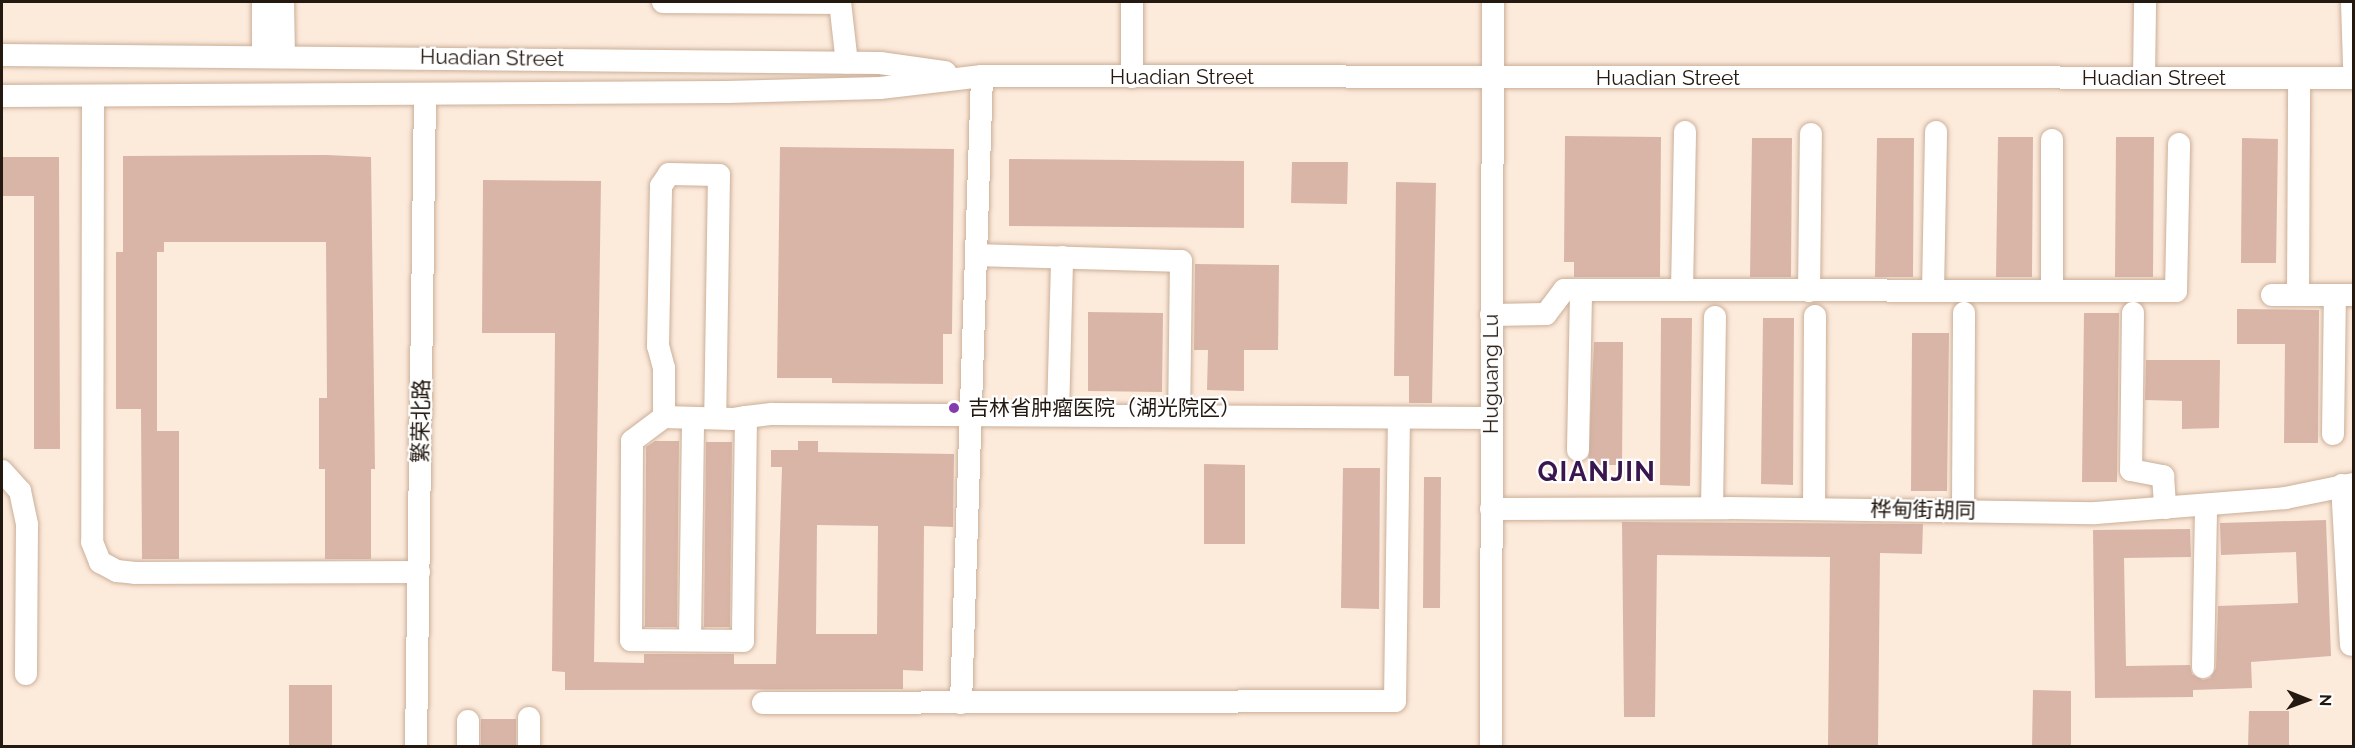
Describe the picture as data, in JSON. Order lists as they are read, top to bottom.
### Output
{
  "streets": {
    "street": [
      "Huadian Street",
      "Huguang Lu",
      "繁荣北路",
      "桦甸街胡同"
    ]
  },
  "crossings": [
    ["Huadian Street", "Huguang Lu"],
    ["Huadian Street", "繁荣北路"],
    ["Huguang Lu", "桦甸街胡同"]
  ],
  "districts": ["QIANJIN"],
  "places": ["吉林省肿瘤医院（湖光院区）"],
  "north": "right"
}
